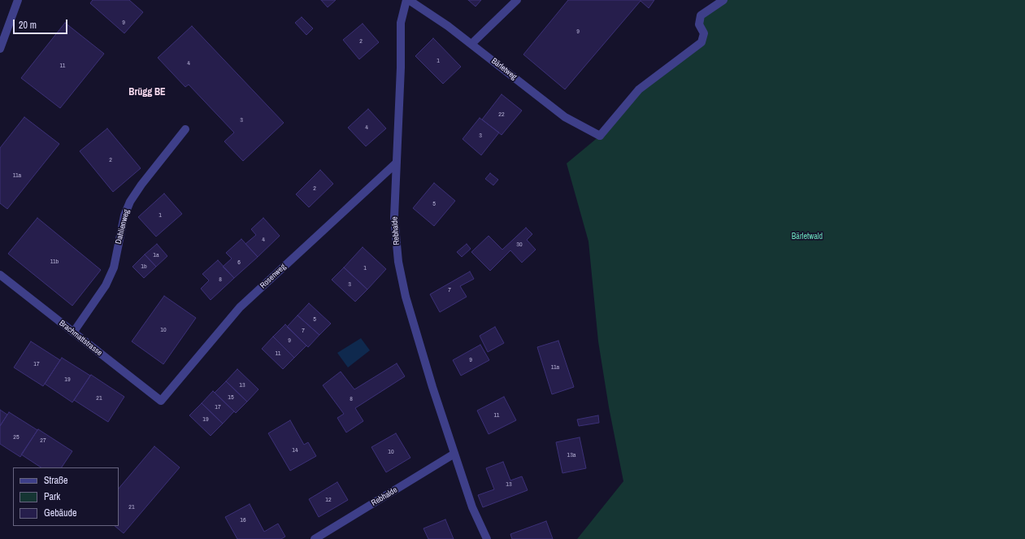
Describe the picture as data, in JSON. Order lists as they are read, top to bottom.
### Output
{
  "streets": {
    "street": [
      "Bärletweg",
      "Dahlienweg",
      "Rebhalde",
      "Rosenweg",
      "Brachmattstrasse"
    ]
  },
  "crossings": [
    ["Dahlienweg", "Brachmattstrasse"],
    ["Rebhalde", "Rosenweg"],
    ["Rosenweg", "Brachmattstrasse"]
  ],
  "districts": ["Brügg BE"],
  "parks": ["Bärletwald"],
  "house_numbers": [
    "9",
    "9",
    "2",
    "1",
    "4",
    "11",
    "22",
    "3",
    "4",
    "3",
    "2",
    "11a",
    "2",
    "5",
    "1",
    "4",
    "30",
    "1a",
    "11b",
    "6",
    "1b",
    "1",
    "8",
    "3",
    "7",
    "5",
    "10",
    "7",
    "9",
    "11",
    "9",
    "17",
    "11a",
    "19",
    "13",
    "15",
    "21",
    "8",
    "17",
    "11",
    "19",
    "25",
    "27",
    "14",
    "10",
    "13a",
    "13",
    "12",
    "21",
    "16"
  ],
  "legend": ["Straße", "Park", "Gebäude"],
  "scale_bar": "20 m"
}
